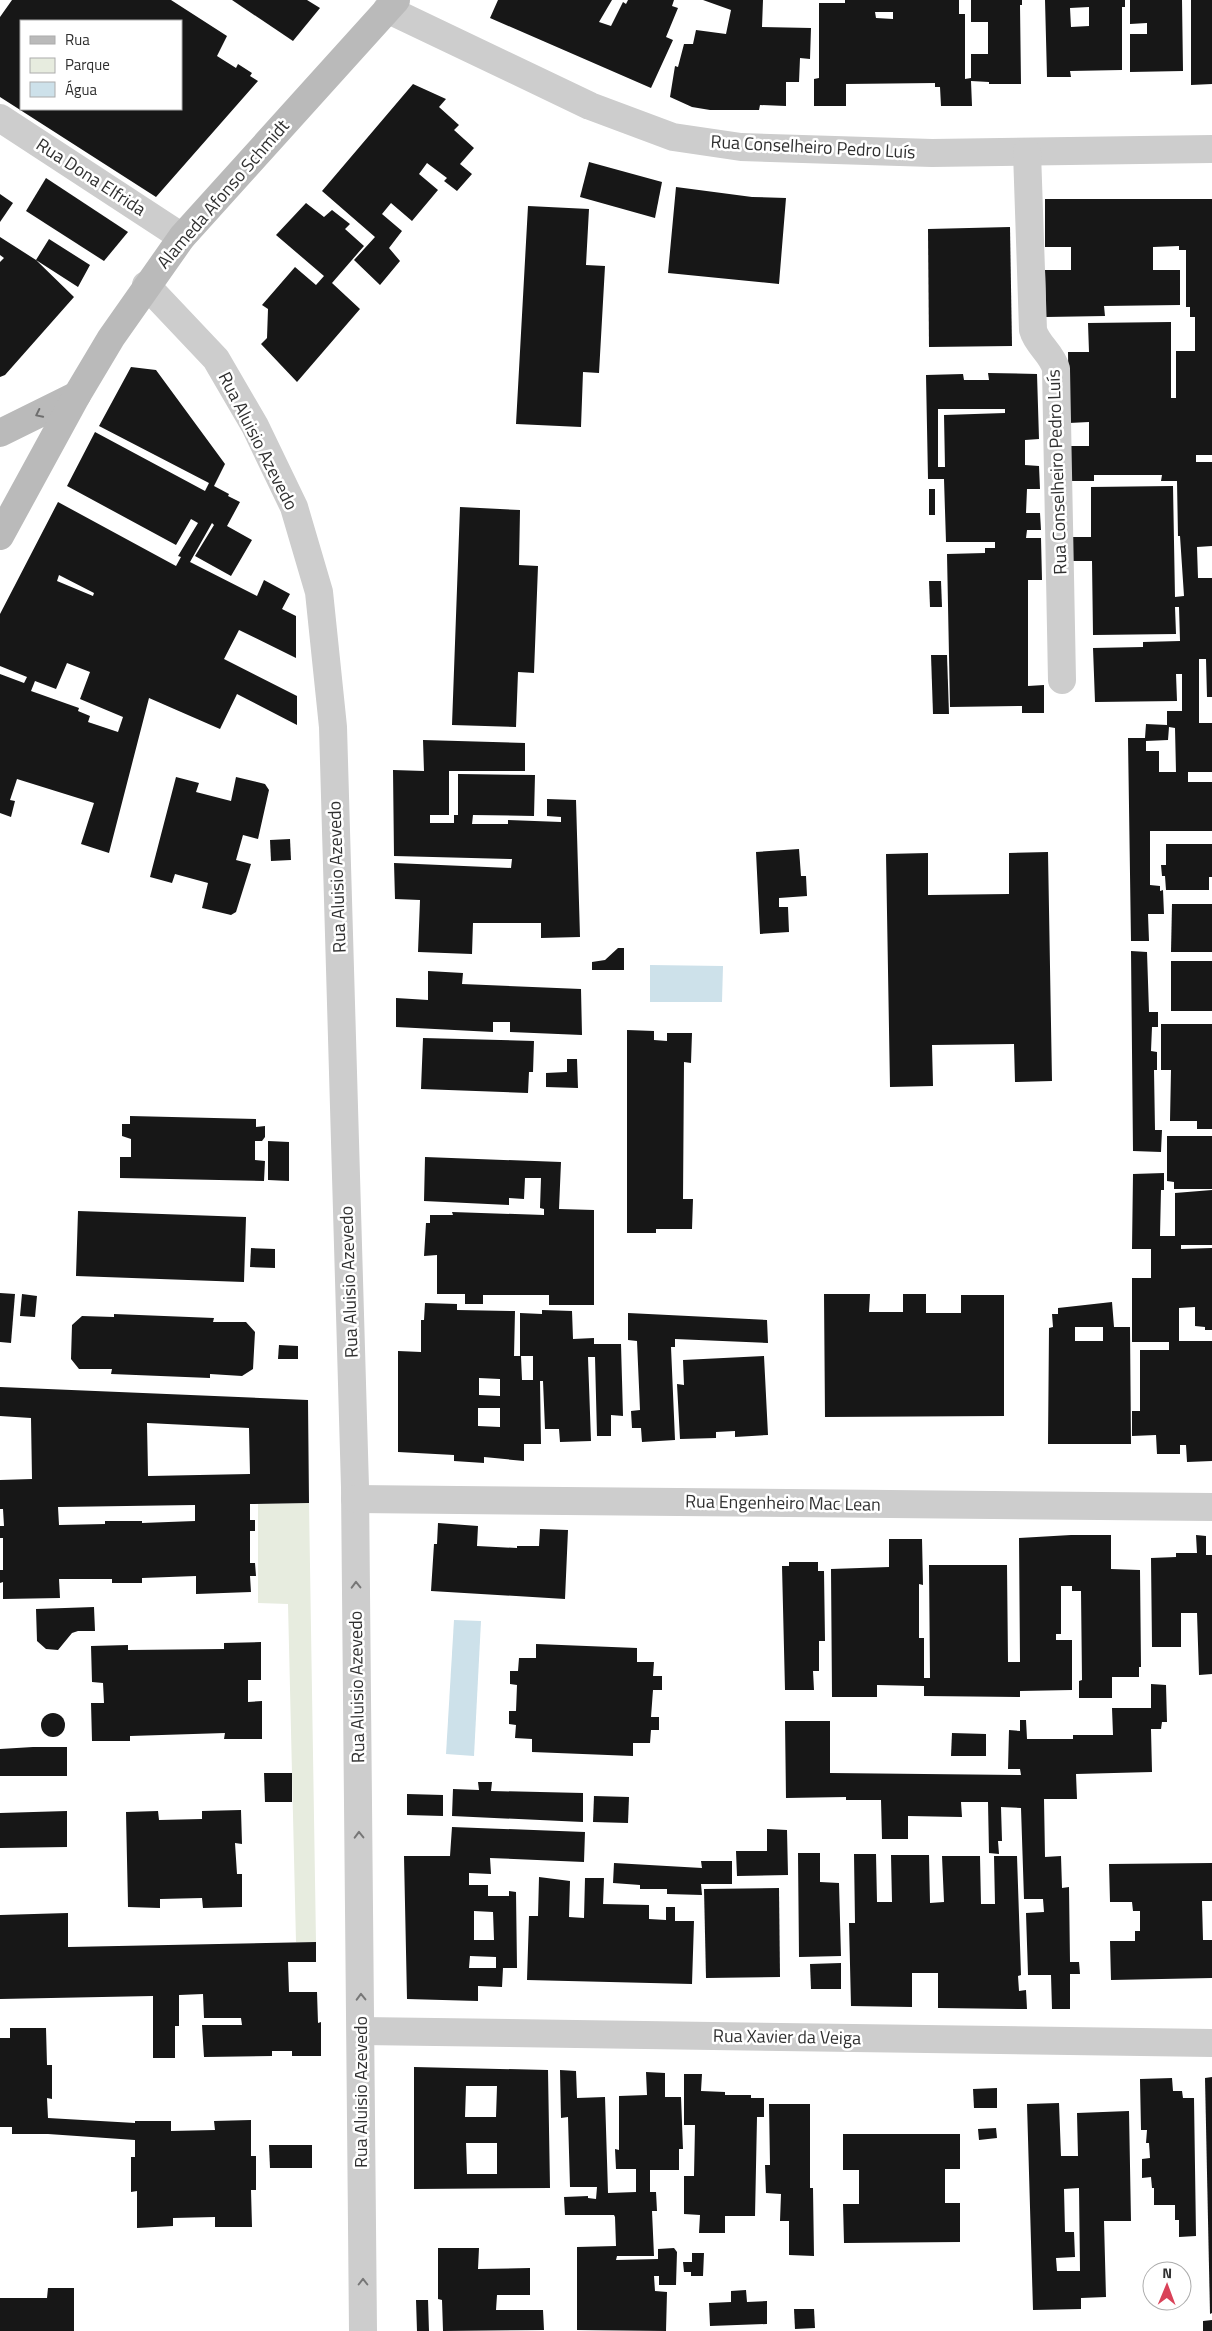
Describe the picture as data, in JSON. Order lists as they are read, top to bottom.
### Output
{
  "streets": {
    "main road": ["Alameda Afonso Schmidt"],
    "street": [
      "Rua Conselheiro Pedro Luís",
      "Rua Dona Elfrida",
      "Rua Aluisio Azevedo",
      "Rua Engenheiro Mac Lean",
      "Rua Xavier da Veiga"
    ]
  },
  "crossings": [
    ["Rua Conselheiro Pedro Luís", "Alameda Afonso Schmidt"],
    ["Rua Dona Elfrida", "Alameda Afonso Schmidt"],
    ["Alameda Afonso Schmidt", "Rua Aluisio Azevedo"],
    ["Rua Aluisio Azevedo", "Rua Engenheiro Mac Lean"],
    ["Rua Aluisio Azevedo", "Rua Xavier da Veiga"]
  ],
  "one_way": ["Rua Aluisio Azevedo"],
  "legend": ["Rua", "Parque", "Água"],
  "north": "top"
}
